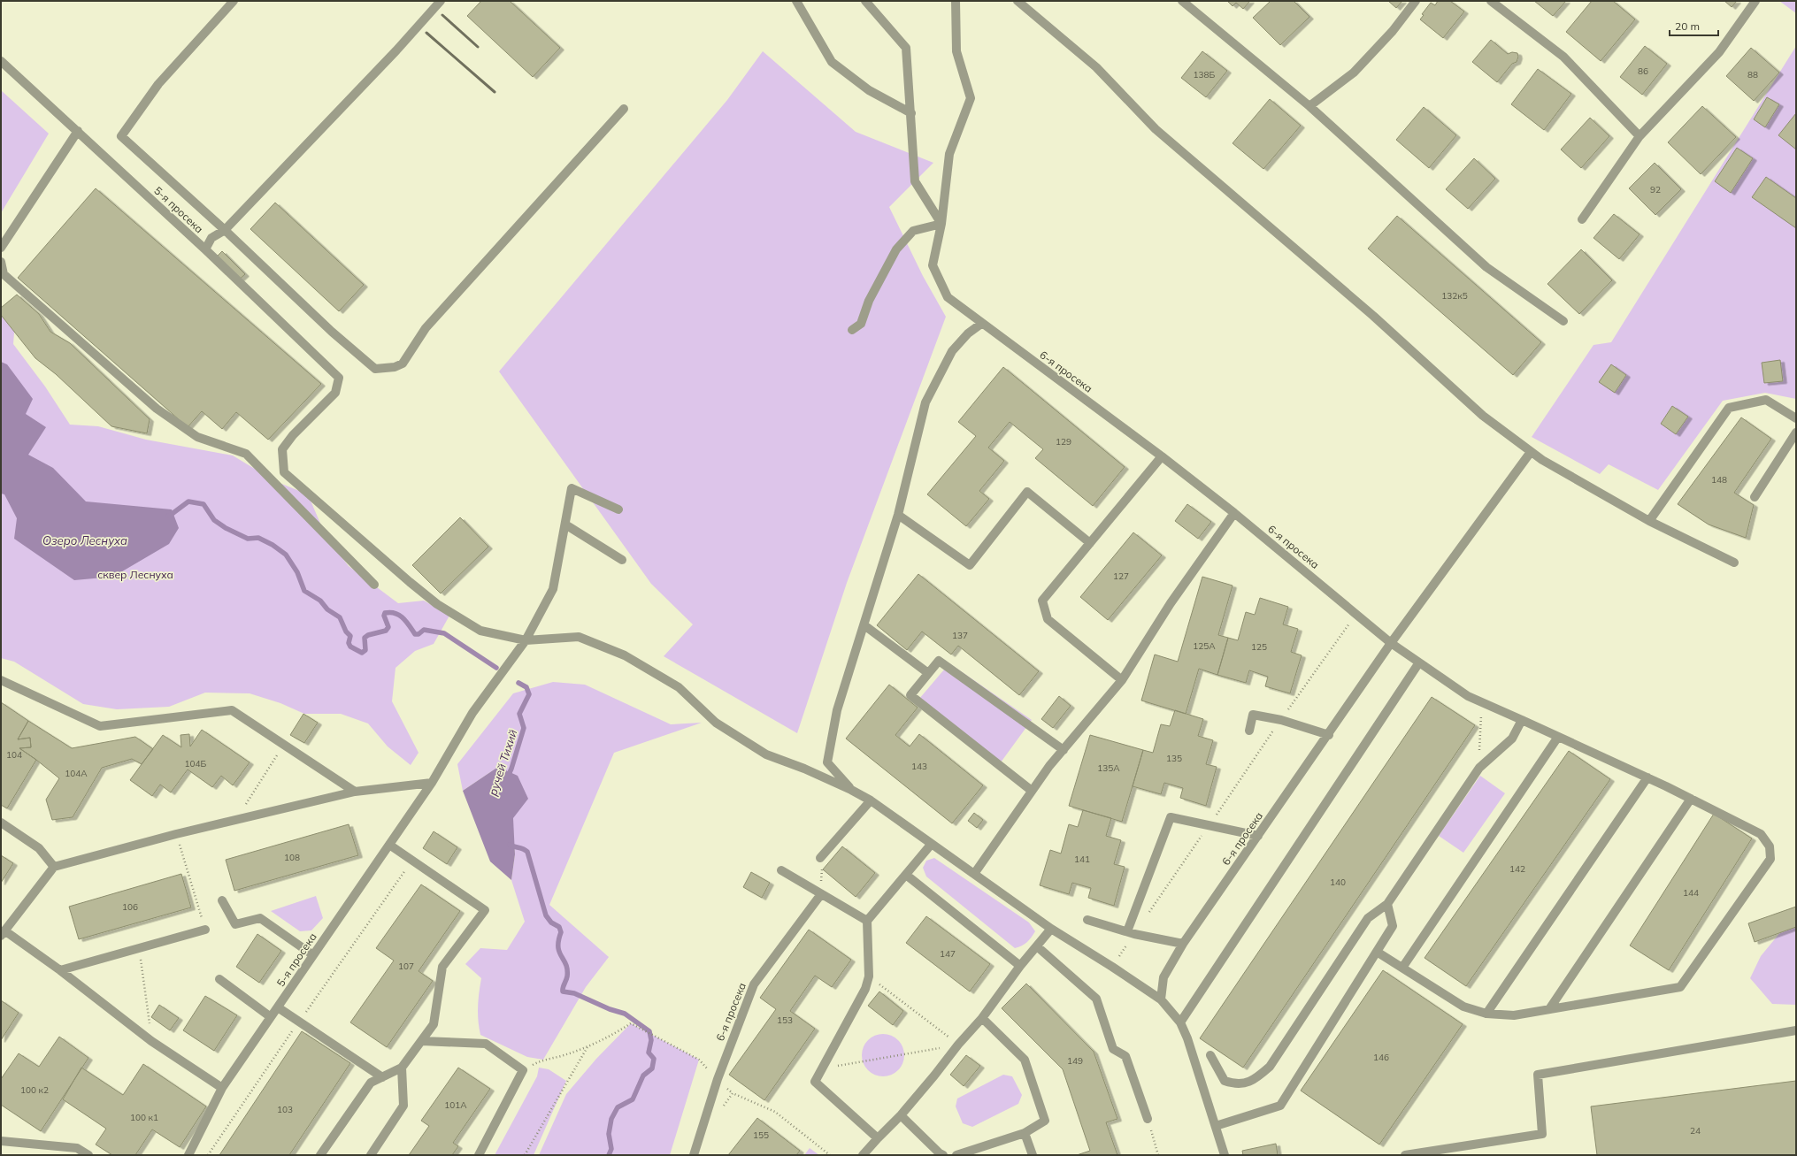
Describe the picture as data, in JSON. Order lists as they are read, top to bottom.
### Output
{
  "streets": {
    "street": ["5-я просека", "6-я просека"]
  },
  "water": ["Озеро Леснуха", "ручей Тихий"],
  "parks": ["сквер Леснуха"],
  "house_numbers": [
    "86",
    "138Б",
    "88",
    "92",
    "132к5",
    "129",
    "148",
    "127",
    "137",
    "125А",
    "125",
    "104",
    "135",
    "104Б",
    "143",
    "135А",
    "104А",
    "108",
    "141",
    "142",
    "140",
    "144",
    "106",
    "147",
    "107",
    "153",
    "146",
    "149",
    "100 к2",
    "101А",
    "103",
    "100 к1",
    "24",
    "155"
  ],
  "scale_bar": "20 m"
}
